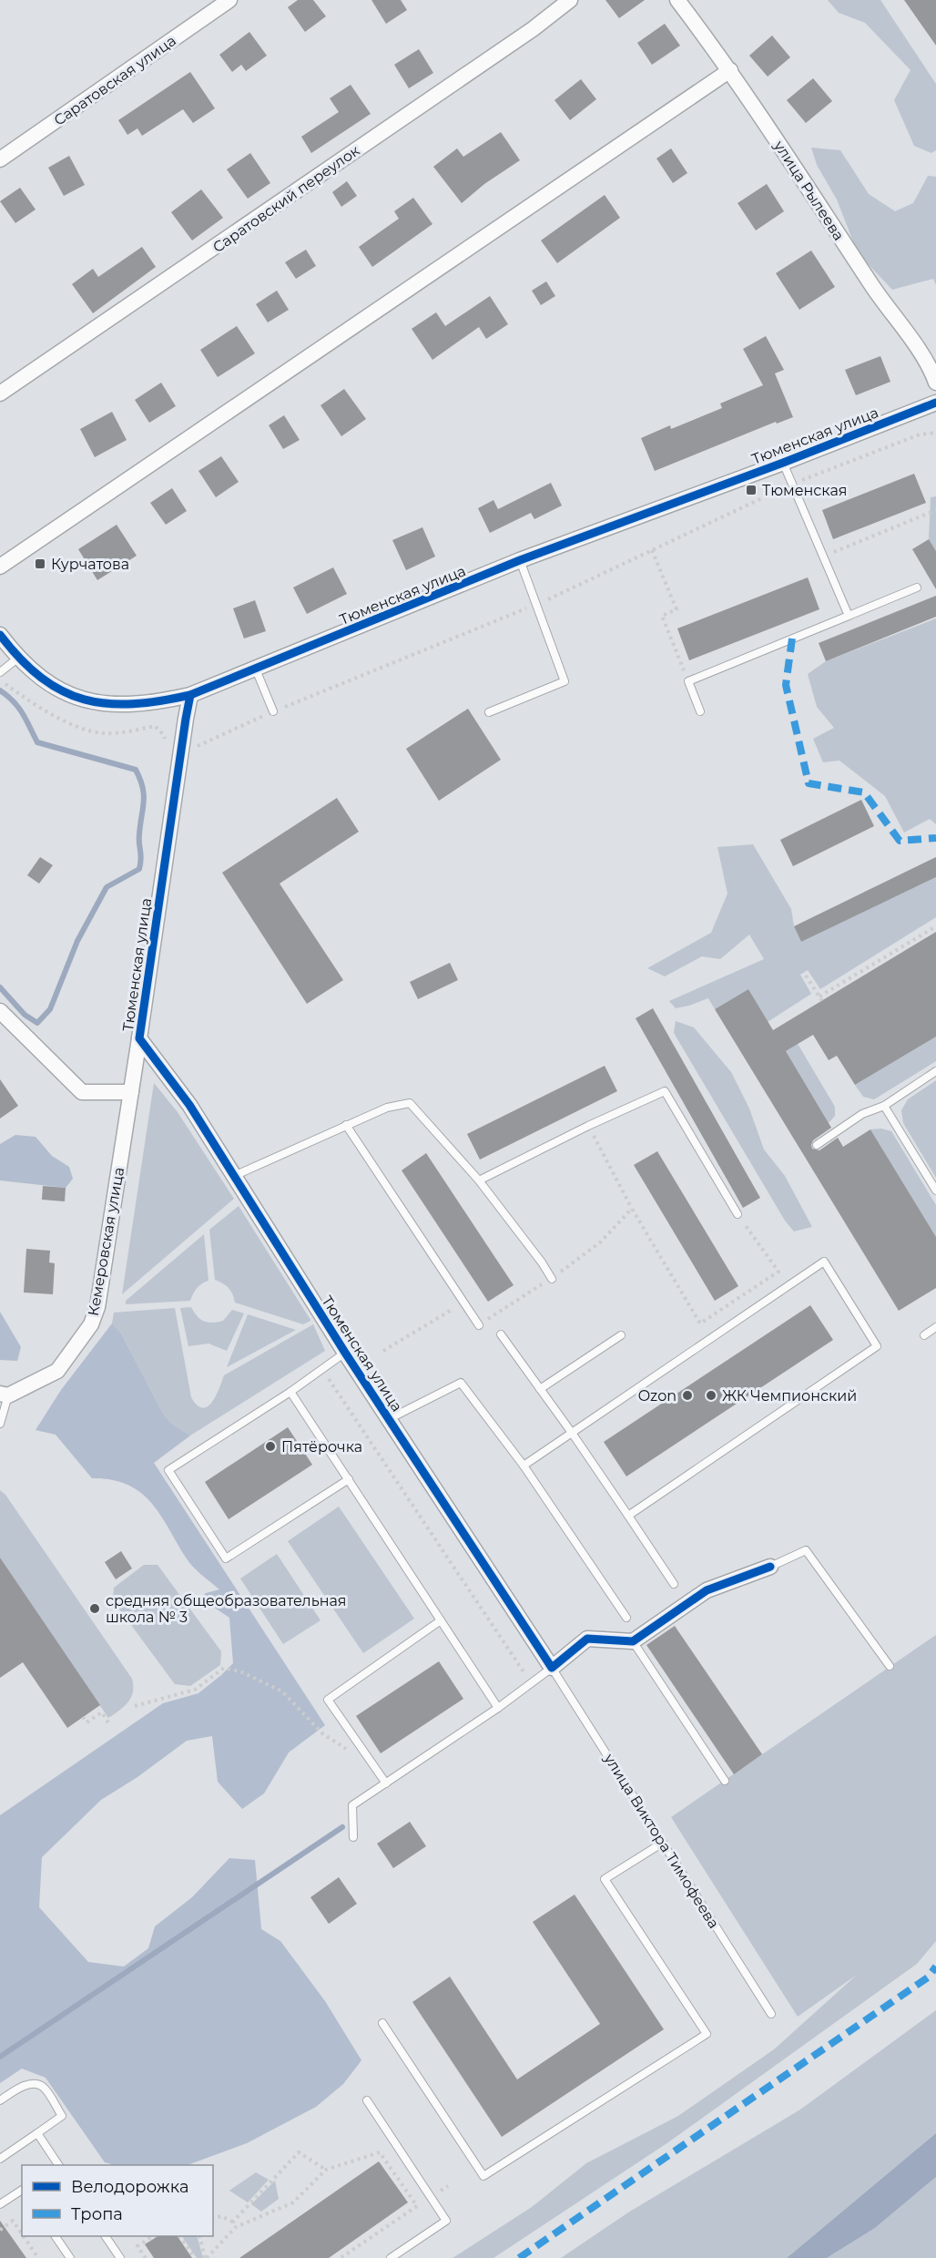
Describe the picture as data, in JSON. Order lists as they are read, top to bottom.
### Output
{
  "streets": {
    "street": [
      "Саратовская улица",
      "улица Рылеева",
      "Саратовский переулок",
      "Тюменская улица",
      "Кемеровская улица"
    ],
    "lane": ["улица Виктора Тимофеева"]
  },
  "crossings": [
    ["Тюменская улица", "Кемеровская улица"],
    ["Тюменская улица", "улица Виктора Тимофеева"]
  ],
  "places": {
    "transit": ["Тюменская", "Курчатова"],
    "other": [
      "Ozon",
      "ЖК Чемпионский",
      "Пятёрочка",
      "средняя общеобразовательная школа № 3"
    ]
  },
  "legend": ["Велодорожка", "Тропа"]
}
